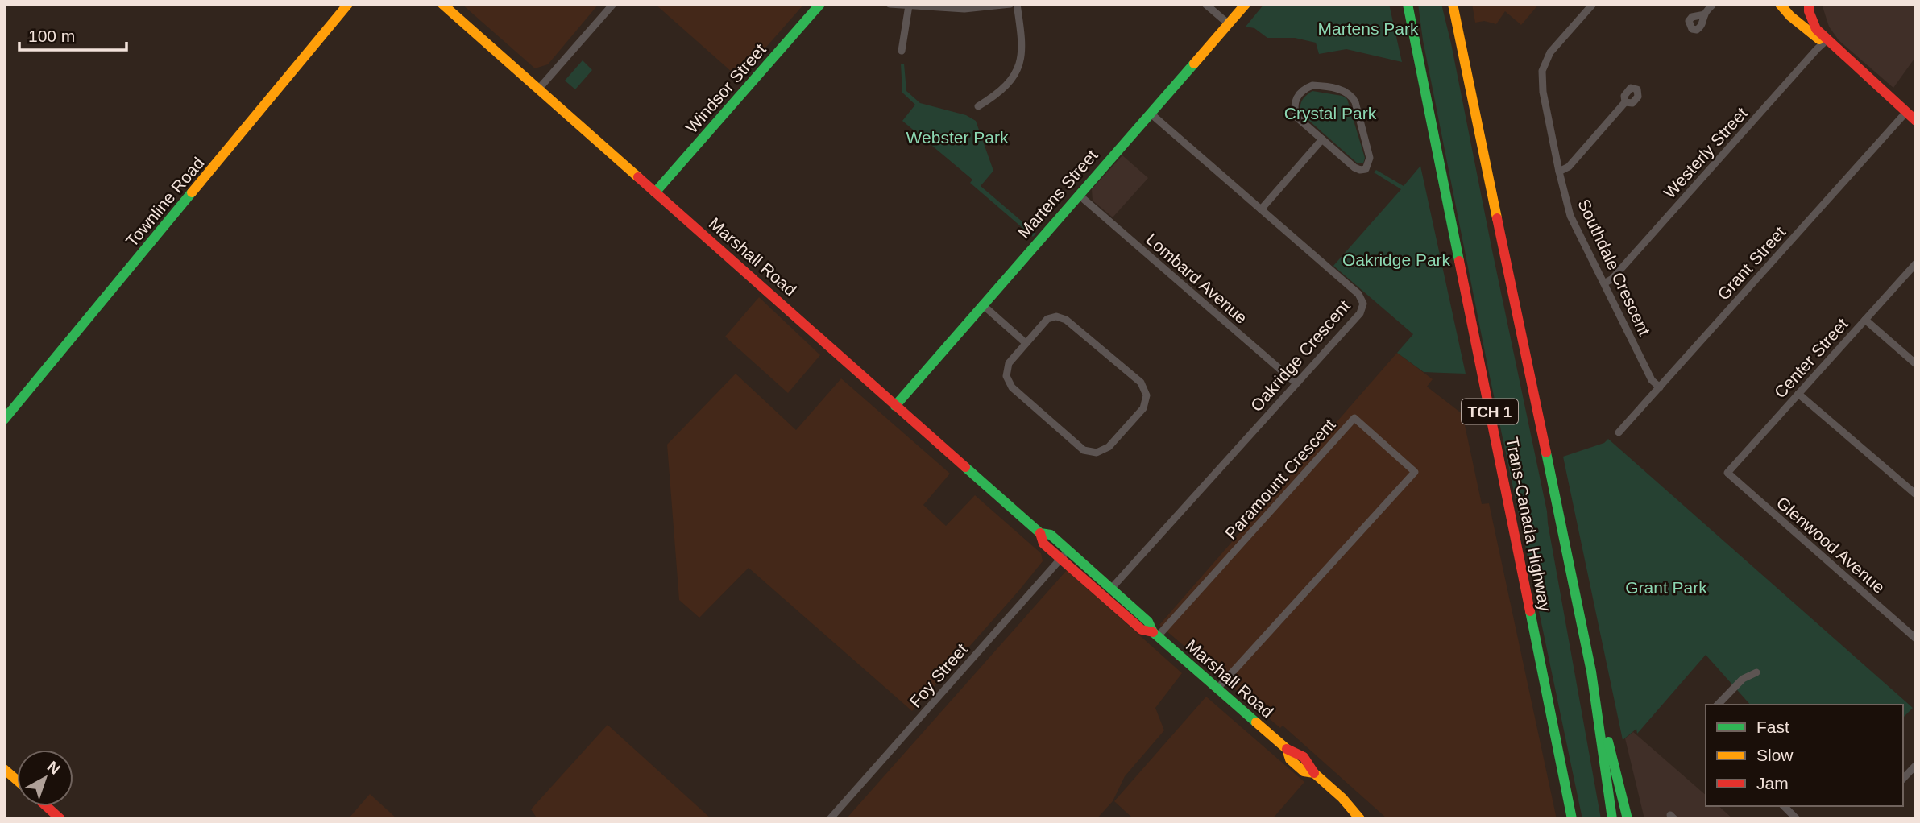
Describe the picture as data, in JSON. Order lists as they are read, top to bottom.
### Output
{
  "streets": {
    "main road": [
      "Windsor Street",
      "Martens Street",
      "Townline Road",
      "Marshall Road",
      "TCH 1",
      "Trans-Canada Highway"
    ],
    "street": [
      "Westerly Street",
      "Grant Street",
      "Southdale Crescent",
      "Lombard Avenue",
      "Oakridge Crescent",
      "Center Street",
      "Paramount Crescent",
      "Glenwood Avenue",
      "Foy Street"
    ]
  },
  "crossings": [
    ["Windsor Street", "Marshall Road"],
    ["Westerly Street", "Southdale Crescent"],
    ["Martens Street", "Marshall Road"],
    ["Martens Street", "Lombard Avenue"],
    ["Martens Street", "Oakridge Crescent"],
    ["Marshall Road", "Oakridge Crescent"],
    ["Marshall Road", "Paramount Crescent"],
    ["Marshall Road", "Foy Street"],
    ["Grant Street", "Southdale Crescent"],
    ["Lombard Avenue", "Oakridge Crescent"],
    ["Center Street", "Glenwood Avenue"]
  ],
  "parks": [
    "Martens Park",
    "Crystal Park",
    "Webster Park",
    "Oakridge Park",
    "Grant Park"
  ],
  "legend": ["Fast", "Slow", "Jam"],
  "scale_bar": "100 m",
  "north": "top right"
}
